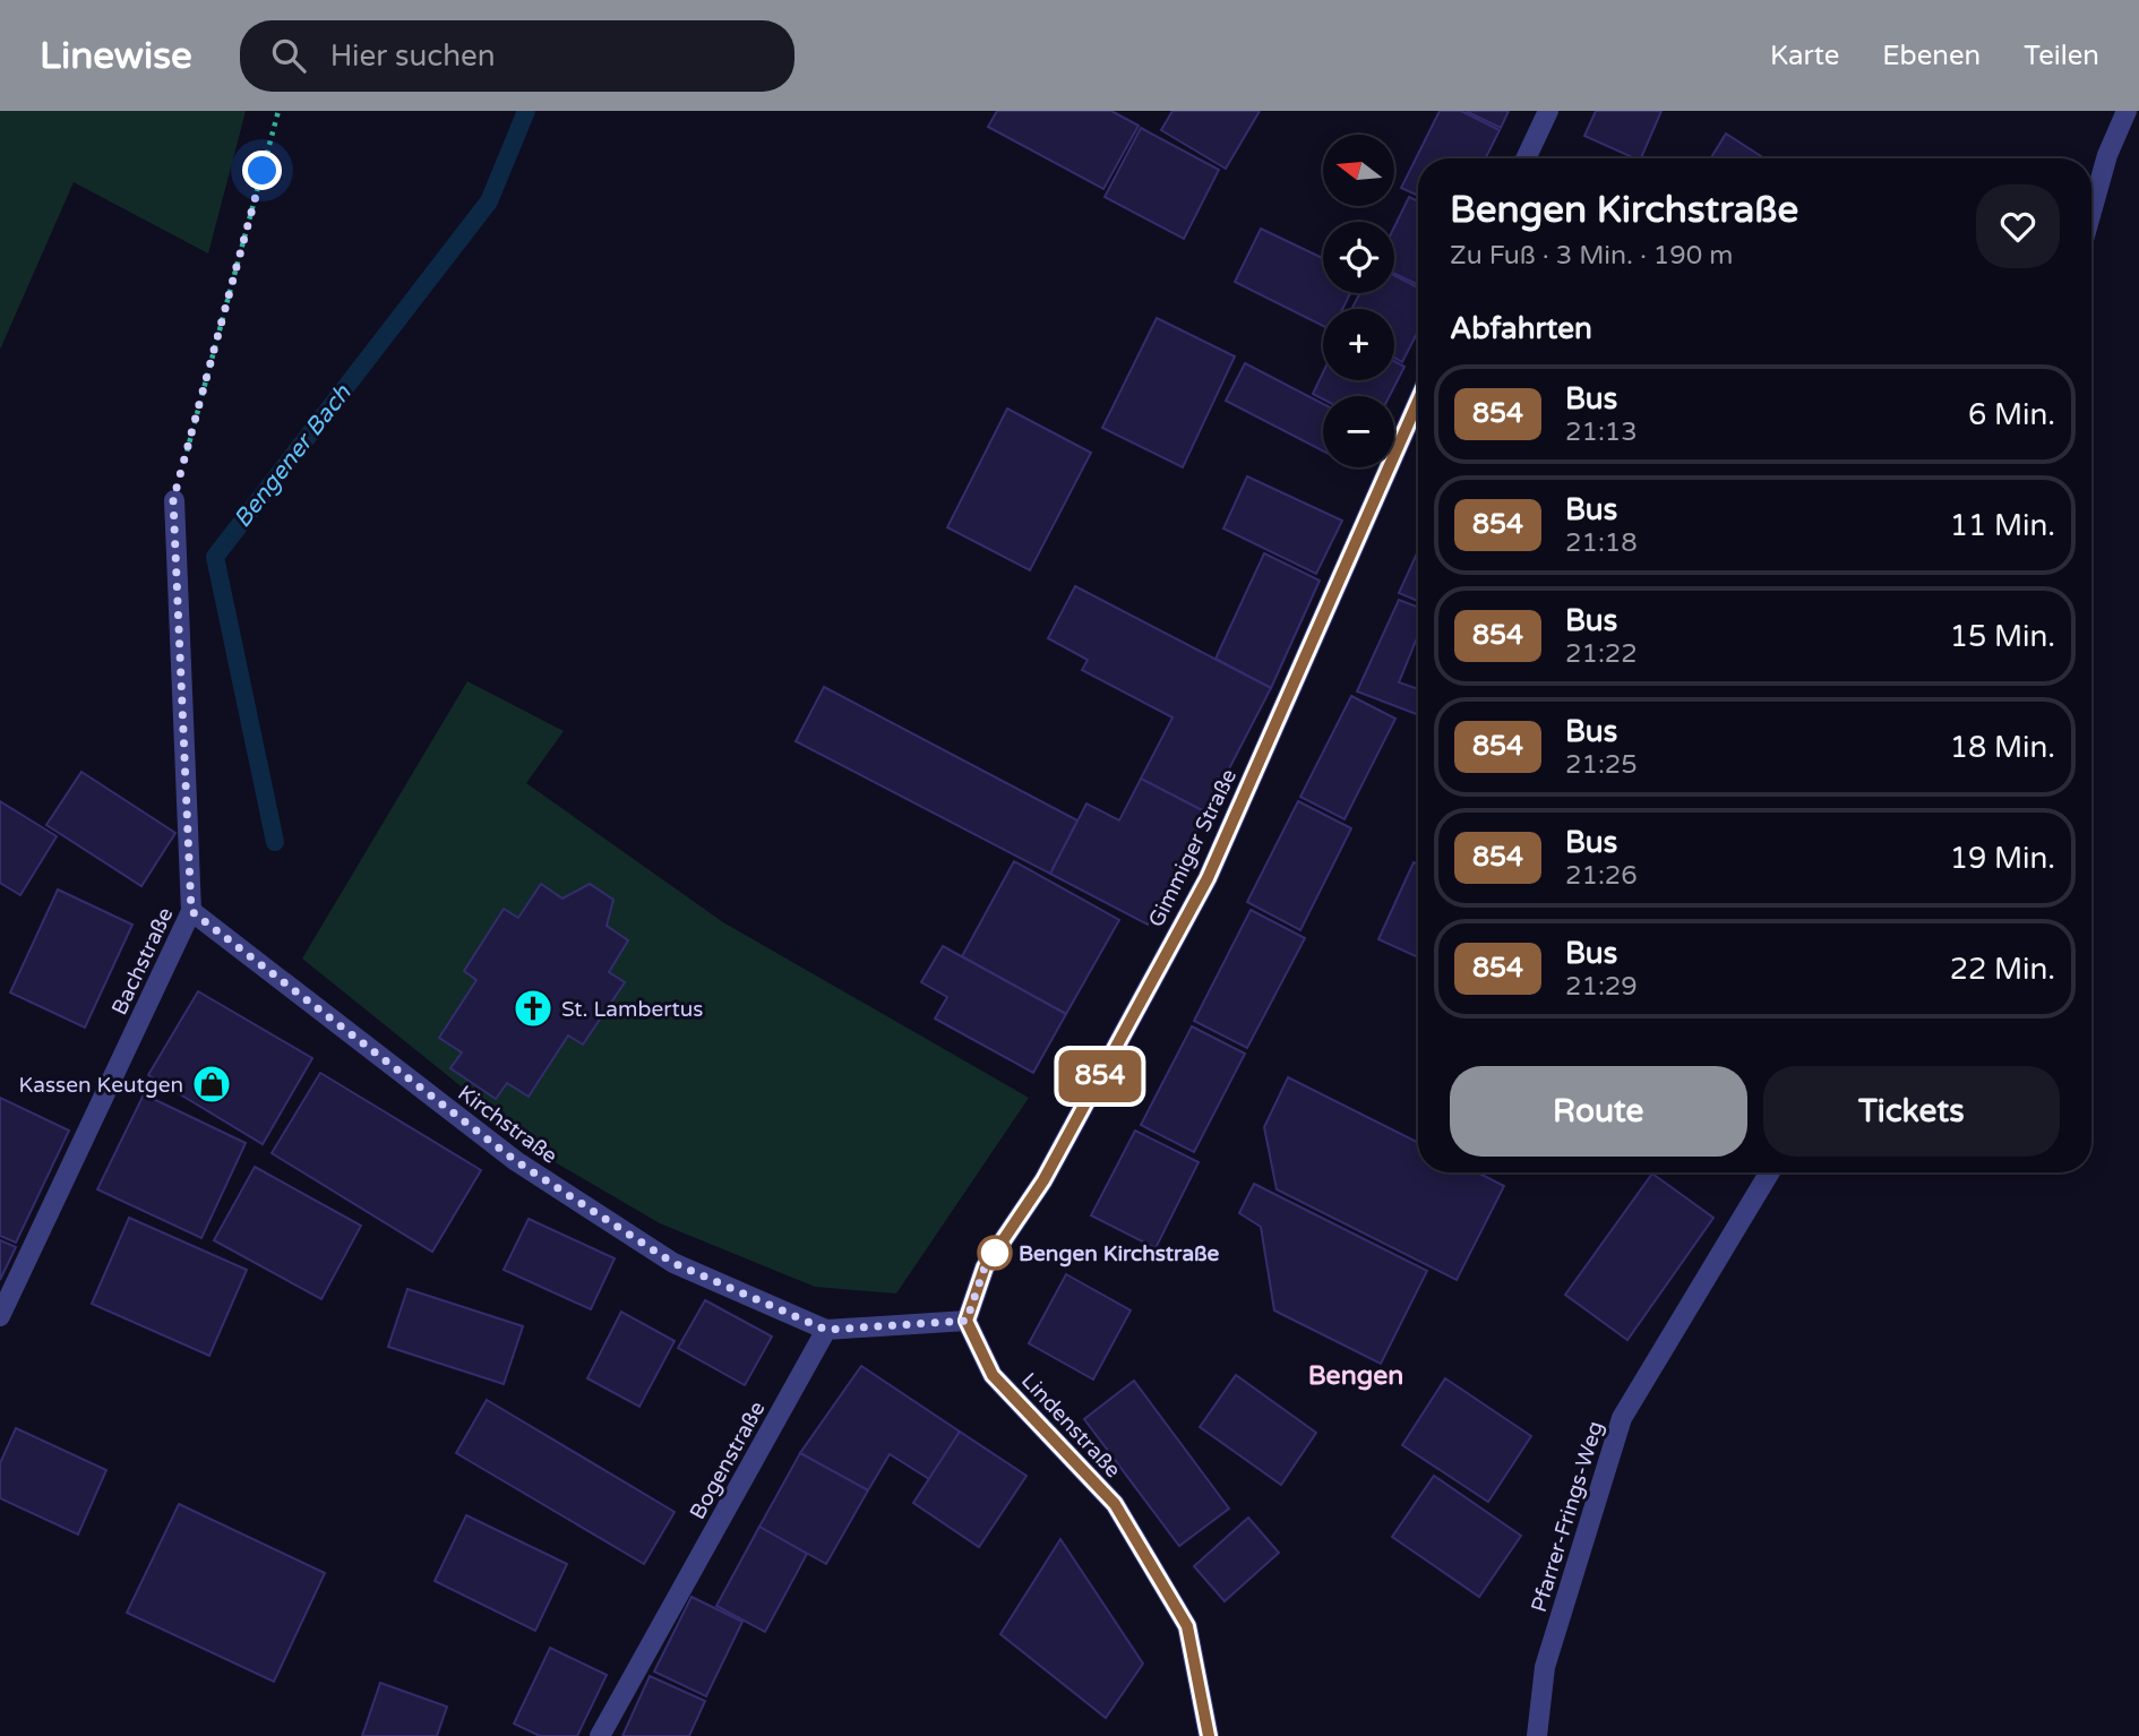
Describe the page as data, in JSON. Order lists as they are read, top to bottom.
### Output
{
  "streets": {
    "street": [
      "Gimmiger Straße",
      "Bachstraße",
      "Kirchstraße",
      "Lindenstraße",
      "Bogenstraße",
      "Pfarrer-Frings-Weg"
    ]
  },
  "crossings": [
    ["Gimmiger Straße", "Lindenstraße"],
    ["Bachstraße", "Kirchstraße"],
    ["Kirchstraße", "Bogenstraße"]
  ],
  "districts": ["Bengen"],
  "water": ["Bengener Bach"],
  "places": {
    "church": ["St. Lambertus"],
    "shop": ["Kassen Keutgen"],
    "other": ["Bengen Kirchstraße"]
  },
  "lines": ["bus line 854"],
  "north": "left",
  "page": {
    "header": "Linewise",
    "search": "Hier suchen",
    "nav": ["Karte", "Ebenen", "Teilen"],
    "on_map": "854",
    "map_buttons": ["+", "−"],
    "heading": [
      ["Bengen Kirchstraße", "Zu Fuß · 3 Min. · 190 m"],
      "Abfahrten"
    ],
    "list": [
      {
        "mark": "854",
        "name": "Bus",
        "note": "21:13",
        "value": "6 Min."
      },
      {
        "mark": "854",
        "name": "Bus",
        "note": "21:18",
        "value": "11 Min."
      },
      {
        "mark": "854",
        "name": "Bus",
        "note": "21:22",
        "value": "15 Min."
      },
      {
        "mark": "854",
        "name": "Bus",
        "note": "21:25",
        "value": "18 Min."
      },
      {
        "mark": "854",
        "name": "Bus",
        "note": "21:26",
        "value": "19 Min."
      },
      {
        "mark": "854",
        "name": "Bus",
        "note": "21:29",
        "value": "22 Min."
      }
    ],
    "buttons": ["Route", "Tickets"]
  }
}
